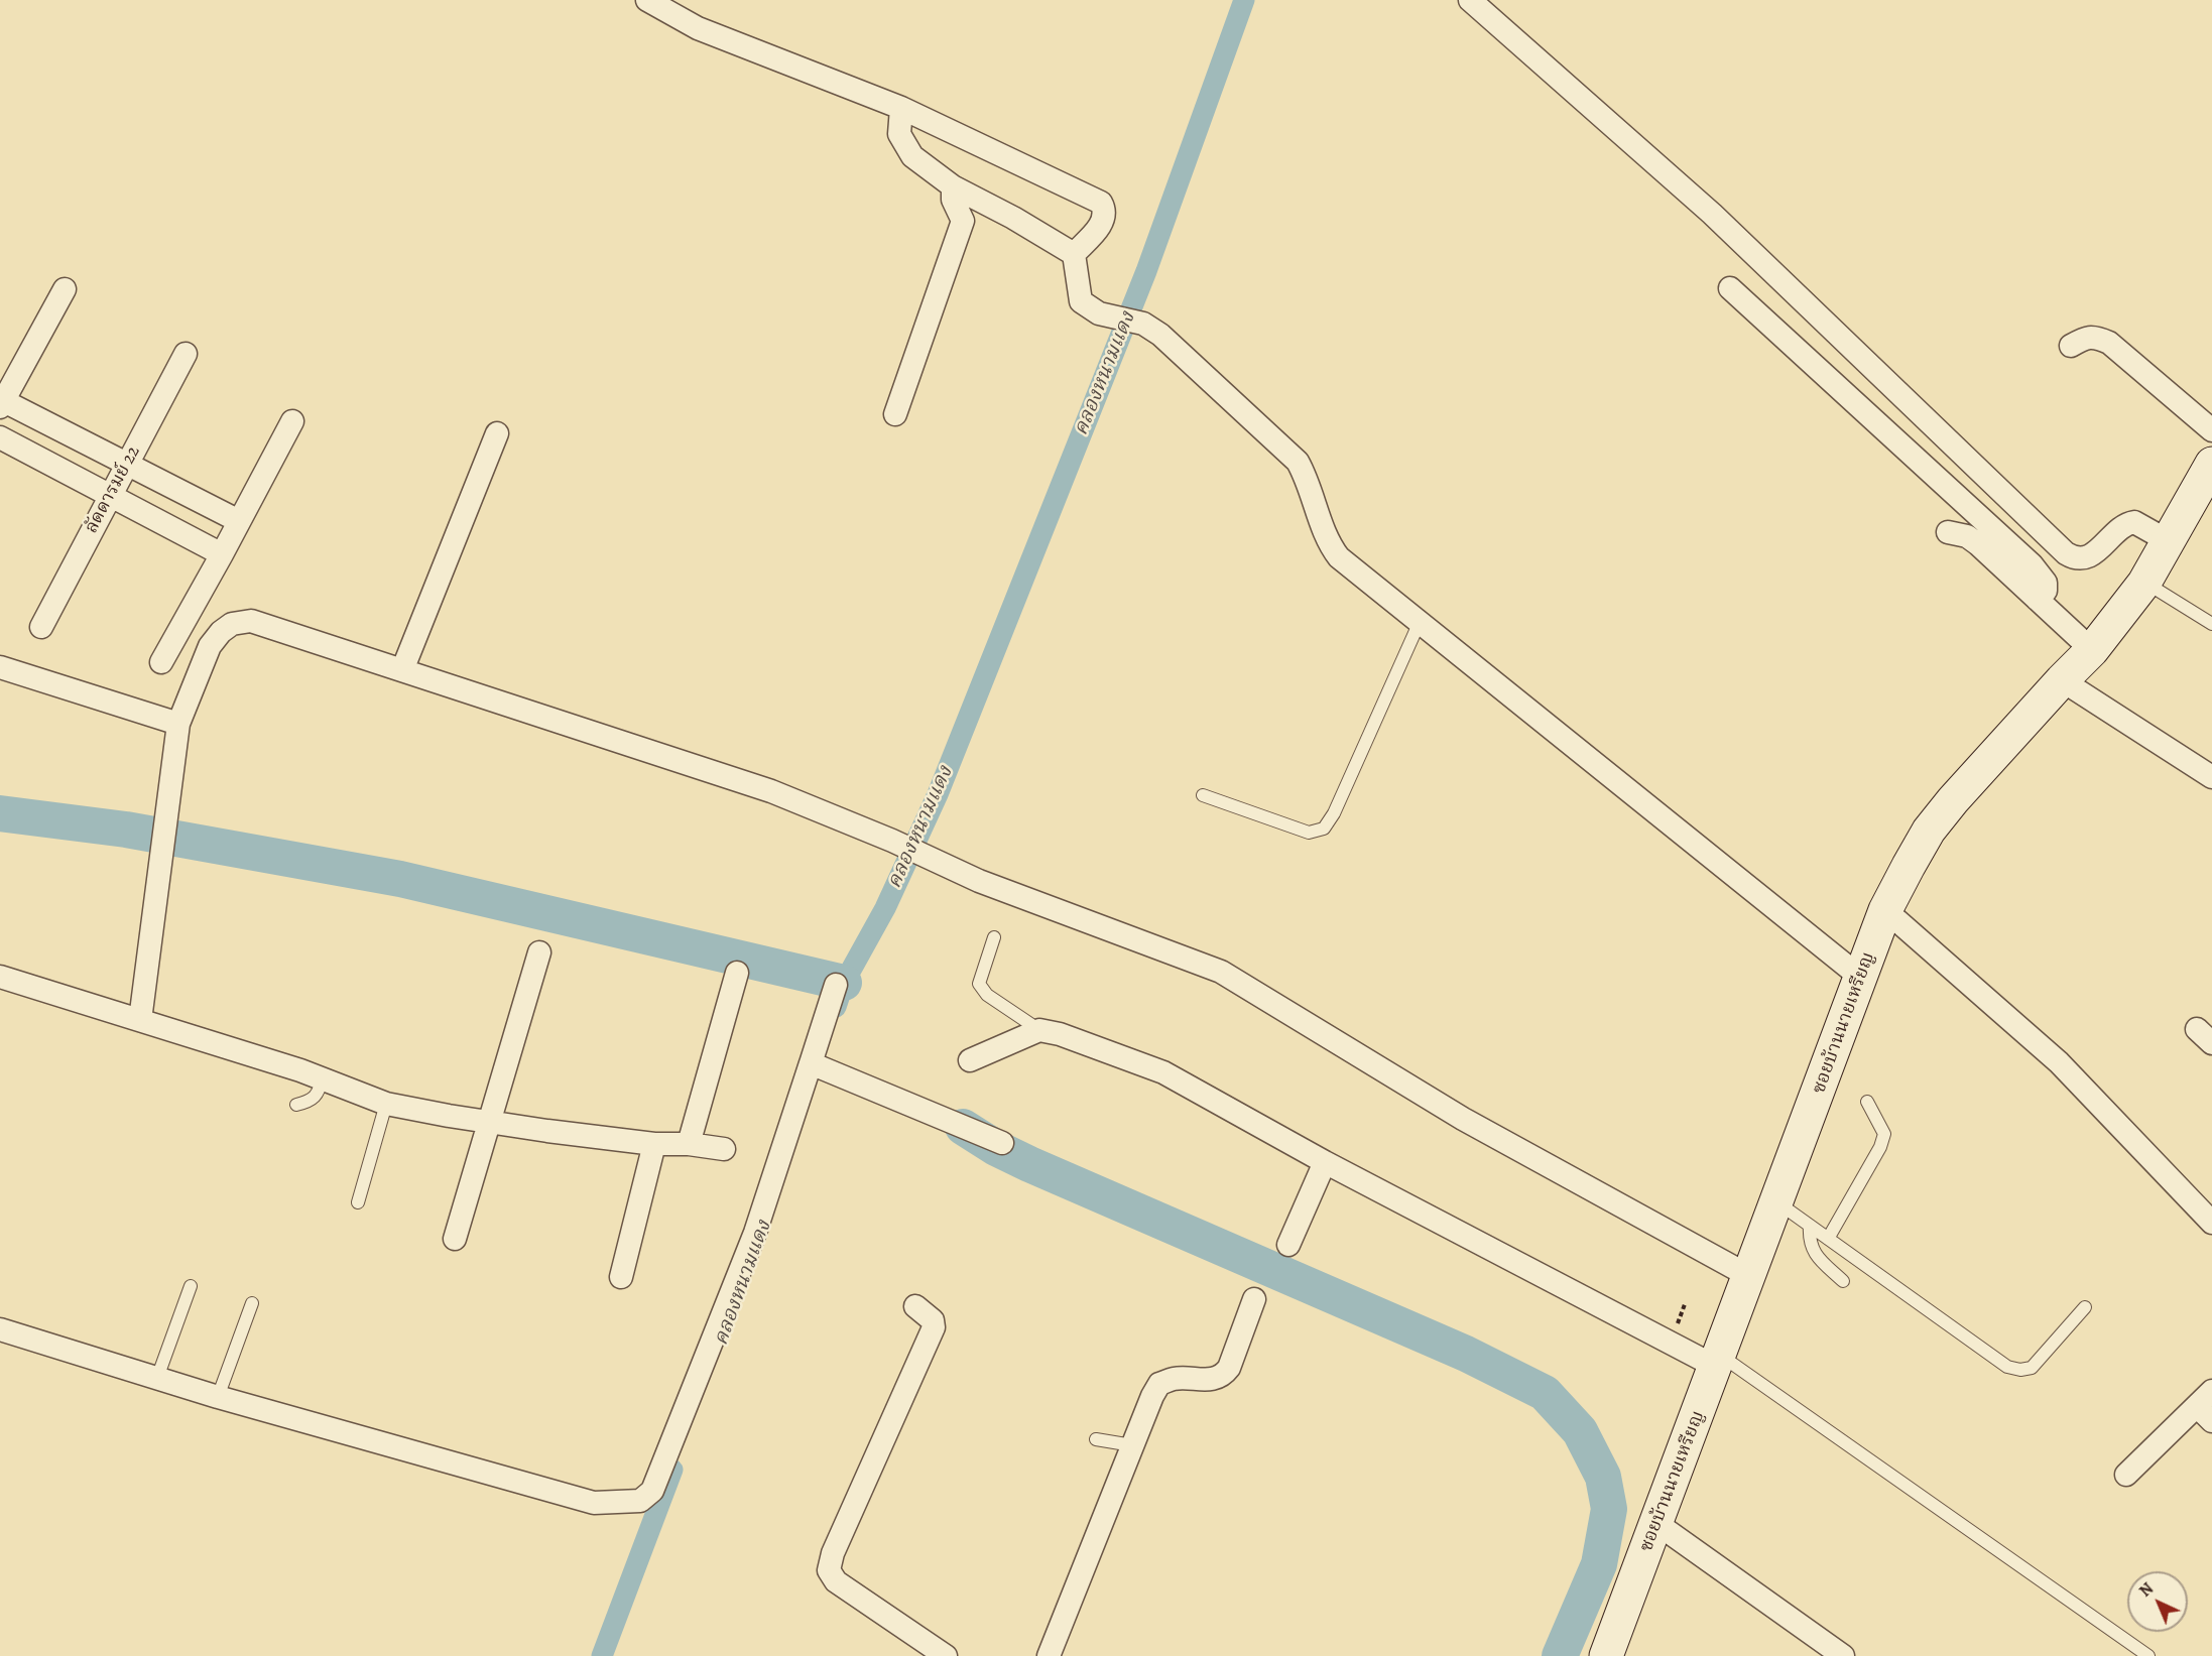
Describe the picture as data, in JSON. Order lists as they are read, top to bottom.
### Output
{
  "streets": {
    "street": ["ลัดดารมย์ 22", "ซอยบ้านนายเหรียญ"]
  },
  "water": ["คลองหนามแดง"],
  "north": "top left"
}
